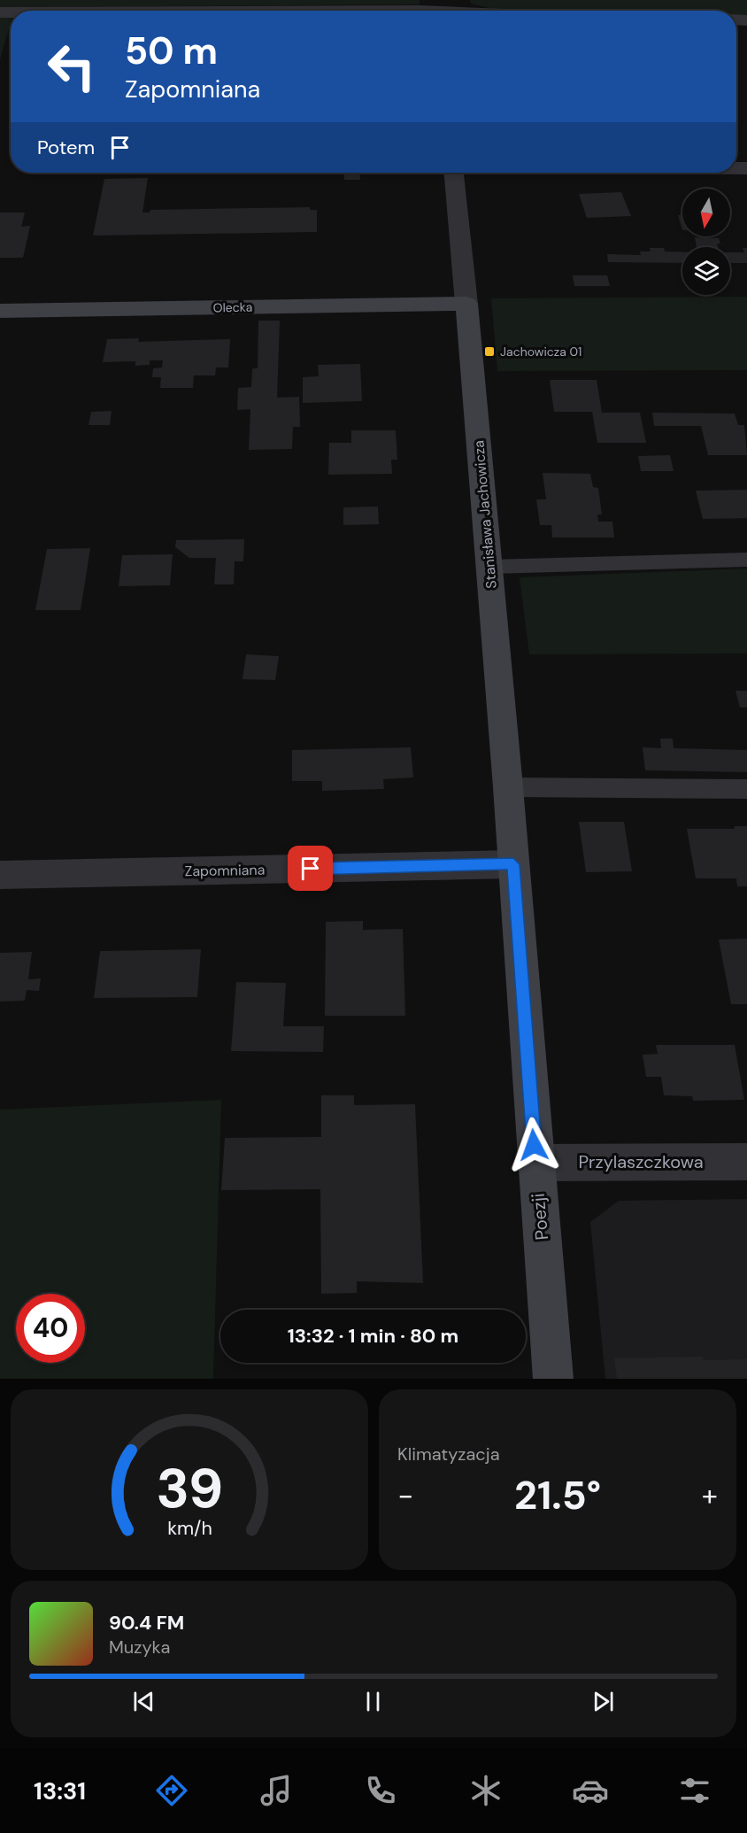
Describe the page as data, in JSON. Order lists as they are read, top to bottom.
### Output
{
  "streets": {
    "street": [
      "Olecka",
      "Stanisława Jachowicza",
      "Zapomniana",
      "Przylaszczkowa",
      "Poezji"
    ]
  },
  "crossings": [
    ["Olecka", "Stanisława Jachowicza"],
    ["Stanisława Jachowicza", "Zapomniana"],
    ["Stanisława Jachowicza", "Poezji"],
    ["Zapomniana", "Poezji"],
    ["Przylaszczkowa", "Poezji"]
  ],
  "places": {
    "transit": ["Jachowicza 01"]
  },
  "north": "bottom",
  "page": {
    "turn": ["50 m", "Zapomniana"],
    "then": "Potem",
    "limit": "40",
    "trip": "13:32 · 1 min · 80 m",
    "tile": "Klimatyzacja",
    "heat": ["−", "21.5°", "+"],
    "song": ["90.4 FM", "Muzyka"],
    "tabs": "13:31",
    "gauge": ["39", "km/h"]
  }
}
